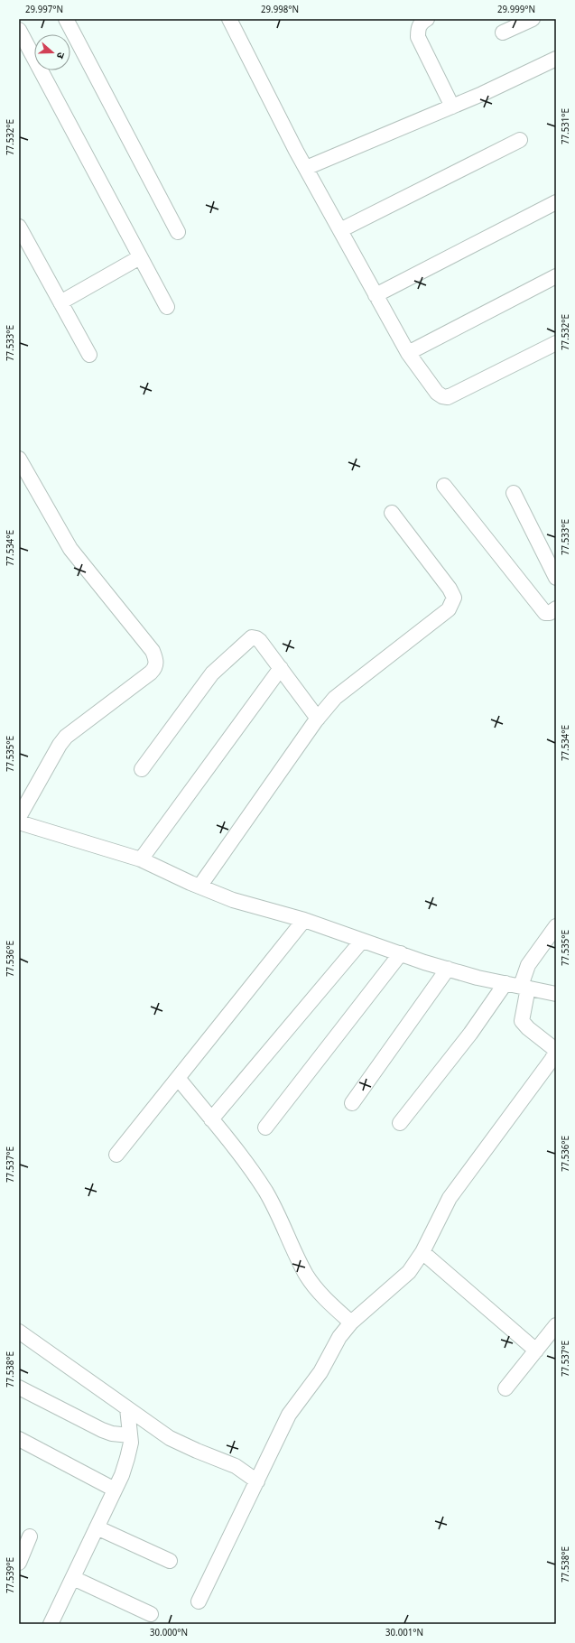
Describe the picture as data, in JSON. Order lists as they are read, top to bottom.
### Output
{
  "north": "right",
  "coordinates": [
    "29.997°N",
    "29.998°N",
    "29.999°N",
    "77.531°E",
    "77.532°E",
    "77.533°E",
    "77.534°E",
    "77.535°E",
    "77.536°E",
    "77.537°E",
    "77.538°E",
    "77.539°E",
    "30.000°N",
    "30.001°N"
  ]
}
